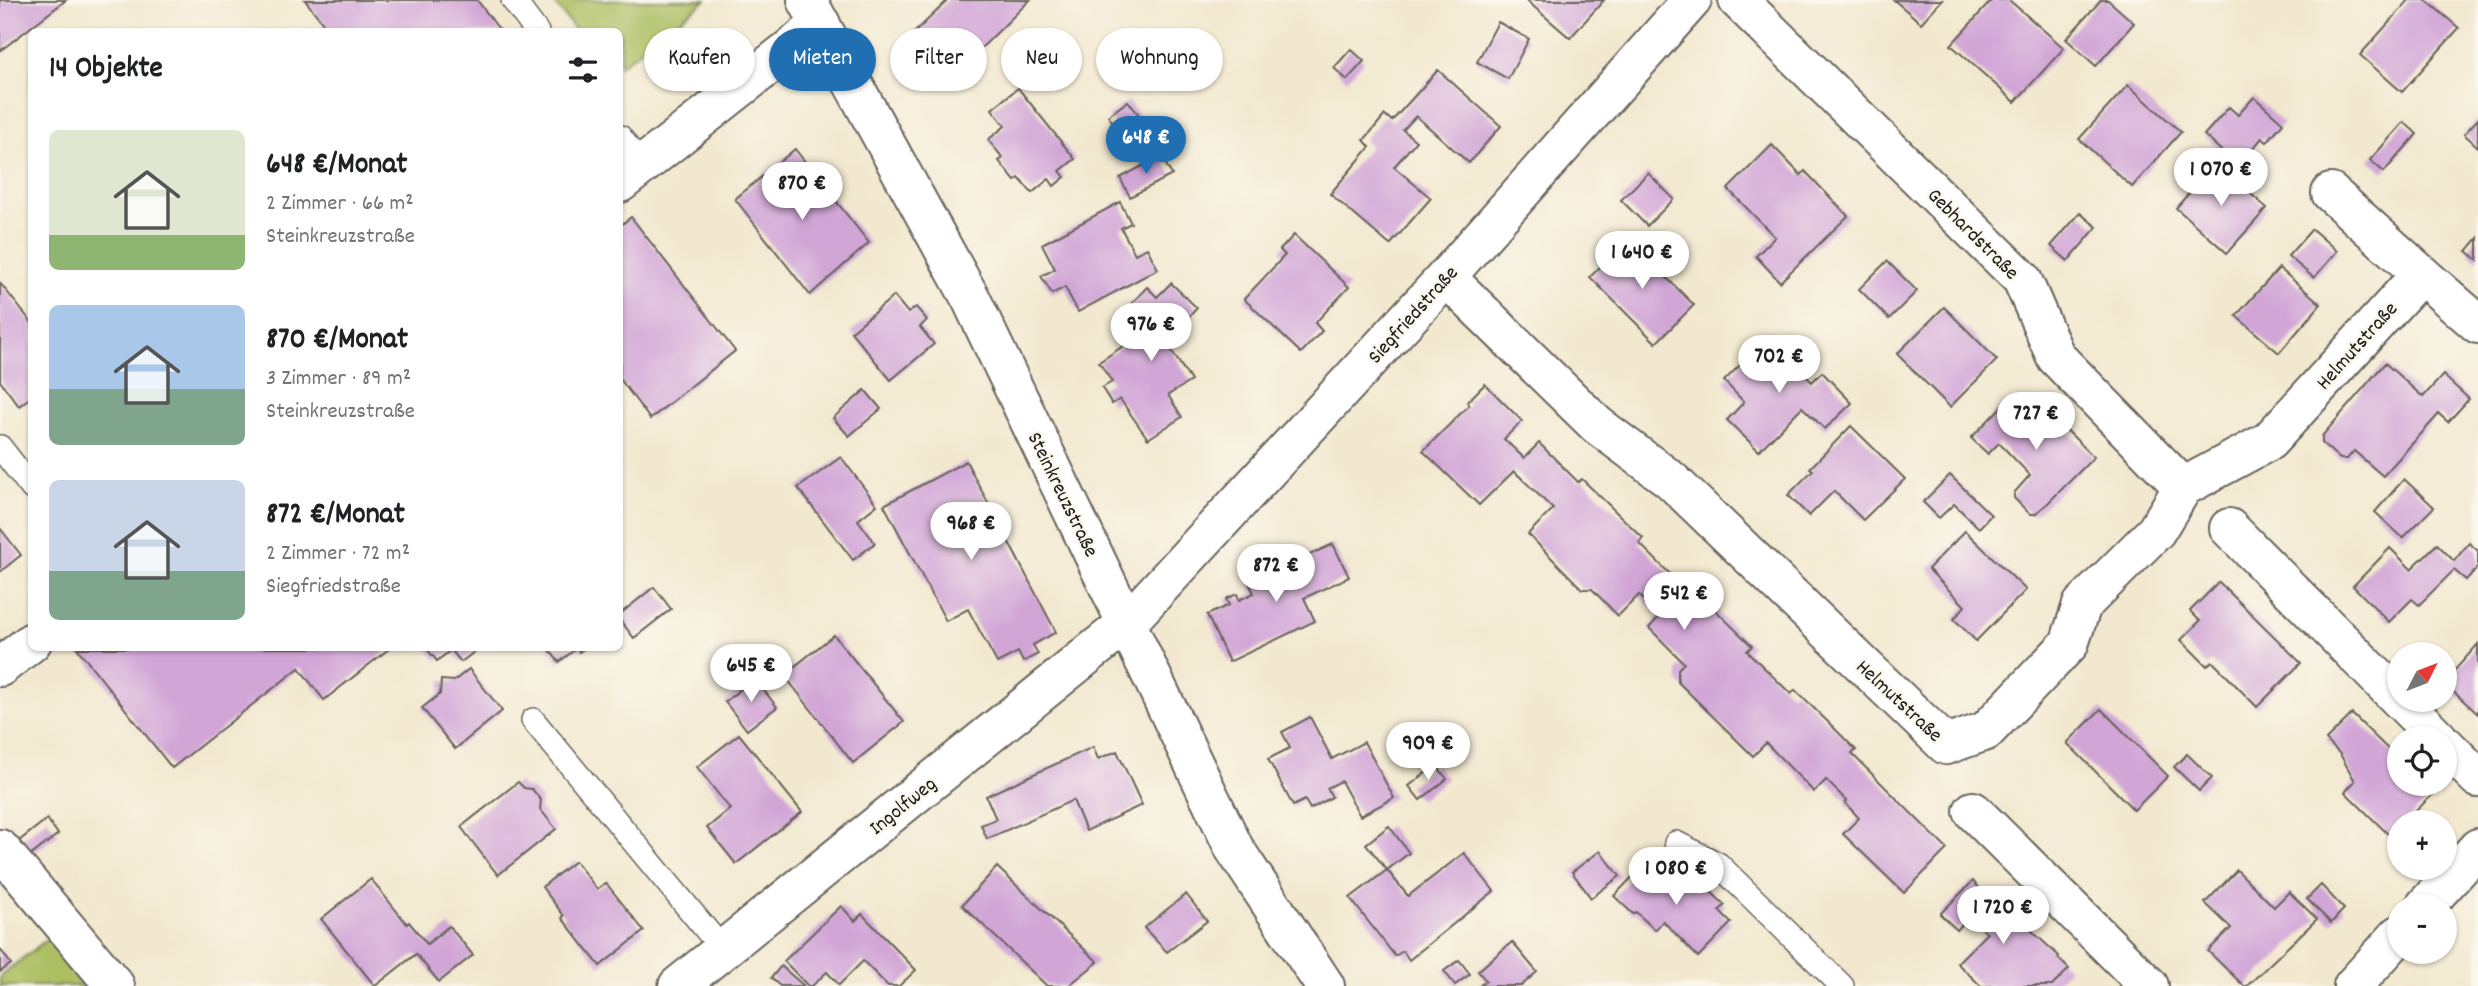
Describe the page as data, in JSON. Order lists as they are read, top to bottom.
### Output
{
  "streets": {
    "street": [
      "Gebhardstraße",
      "Siegfriedstraße",
      "Helmutstraße",
      "Steinkreuzstraße",
      "Ingolfweg"
    ]
  },
  "crossings": [
    ["Gebhardstraße", "Helmutstraße"],
    ["Siegfriedstraße", "Helmutstraße"],
    ["Siegfriedstraße", "Steinkreuzstraße"],
    ["Siegfriedstraße", "Ingolfweg"],
    ["Steinkreuzstraße", "Ingolfweg"]
  ],
  "north": "top right",
  "page": {
    "chip": [
      "Kaufen",
      "Mieten",
      "Filter",
      "Neu",
      "Wohnung"
    ],
    "heading": "14 Objekte",
    "list": [
      {
        "name": "648 €/Monat",
        "note": "2 Zimmer · 66 m² · Steinkreuzstraße"
      },
      {
        "name": "870 €/Monat",
        "note": "3 Zimmer · 89 m² · Steinkreuzstraße"
      },
      {
        "name": "872 €/Monat",
        "note": "2 Zimmer · 72 m² · Siegfriedstraße"
      }
    ],
    "price": [
      "648 €",
      "1 070 €",
      "870 €",
      "1 640 €",
      "976 €",
      "702 €",
      "727 €",
      "968 €",
      "872 €",
      "542 €",
      "645 €",
      "909 €",
      "1 080 €",
      "1 720 €"
    ],
    "map_buttons": ["+", "−"]
  }
}
